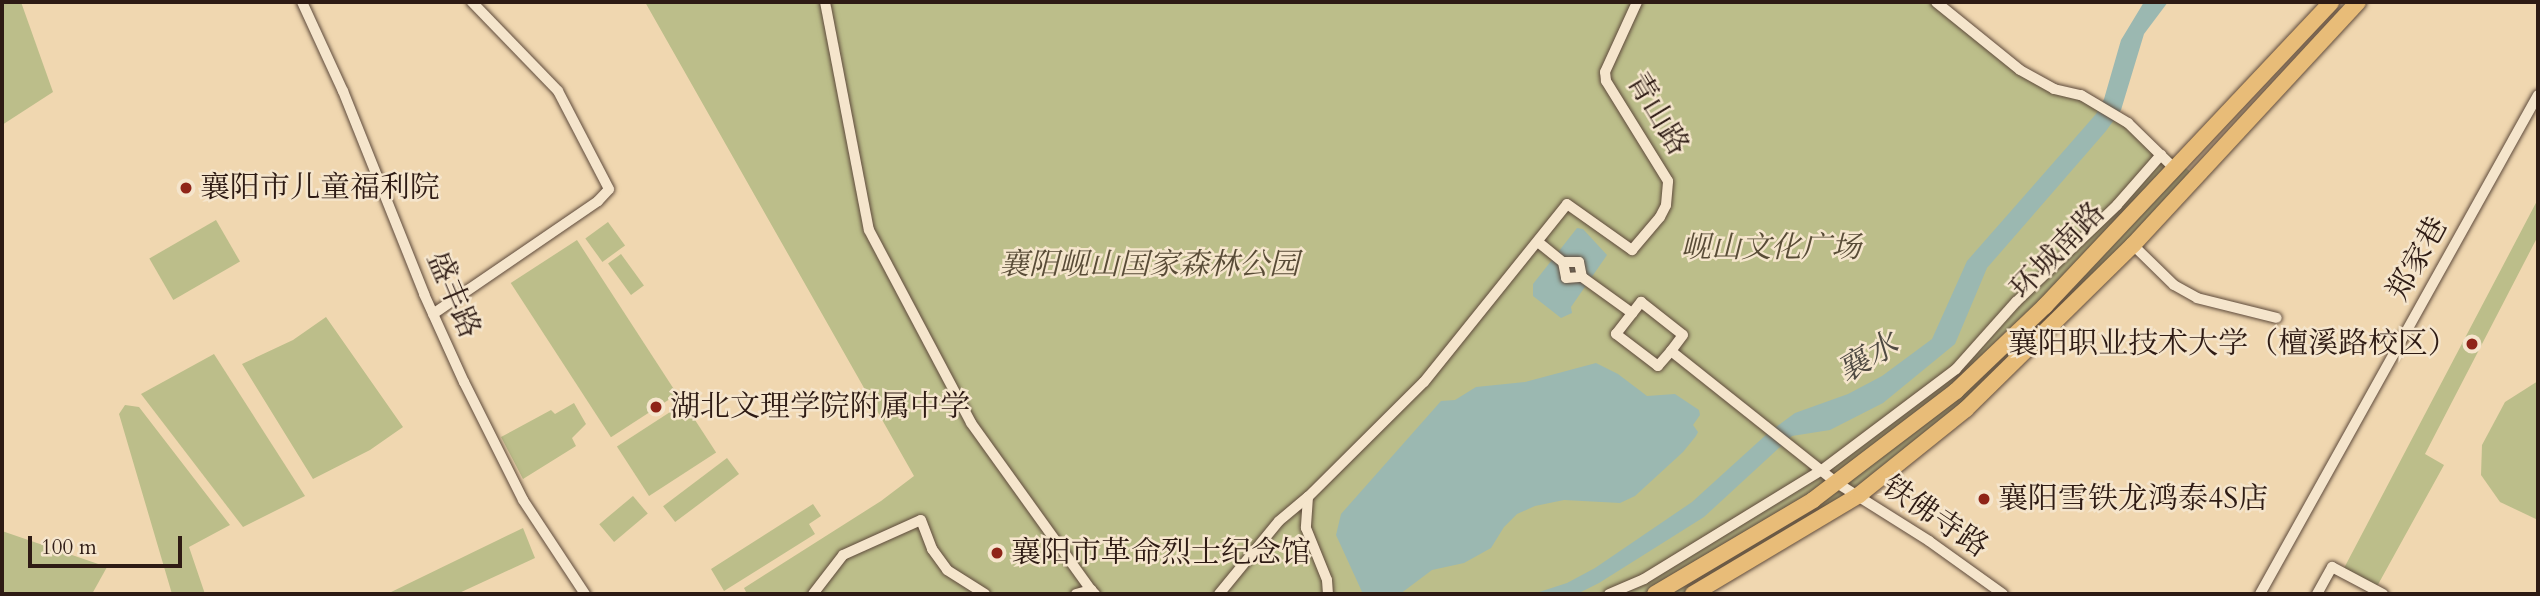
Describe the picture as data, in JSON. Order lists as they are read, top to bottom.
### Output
{
  "streets": {
    "highway": ["环城南路"],
    "street": [
      "青山路",
      "郑家巷",
      "盛丰路",
      "铁佛寺路"
    ]
  },
  "crossings": [
    ["环城南路", "铁佛寺路"]
  ],
  "water": ["襄水"],
  "parks": ["岘山文化广场", "襄阳岘山国家森林公园"],
  "places": [
    "襄阳市儿童福利院",
    "襄阳职业技术大学（檀溪路校区）",
    "湖北文理学院附属中学",
    "襄阳雪铁龙鸿泰4S店",
    "襄阳市革命烈士纪念馆"
  ],
  "scale_bar": "100 m"
}
